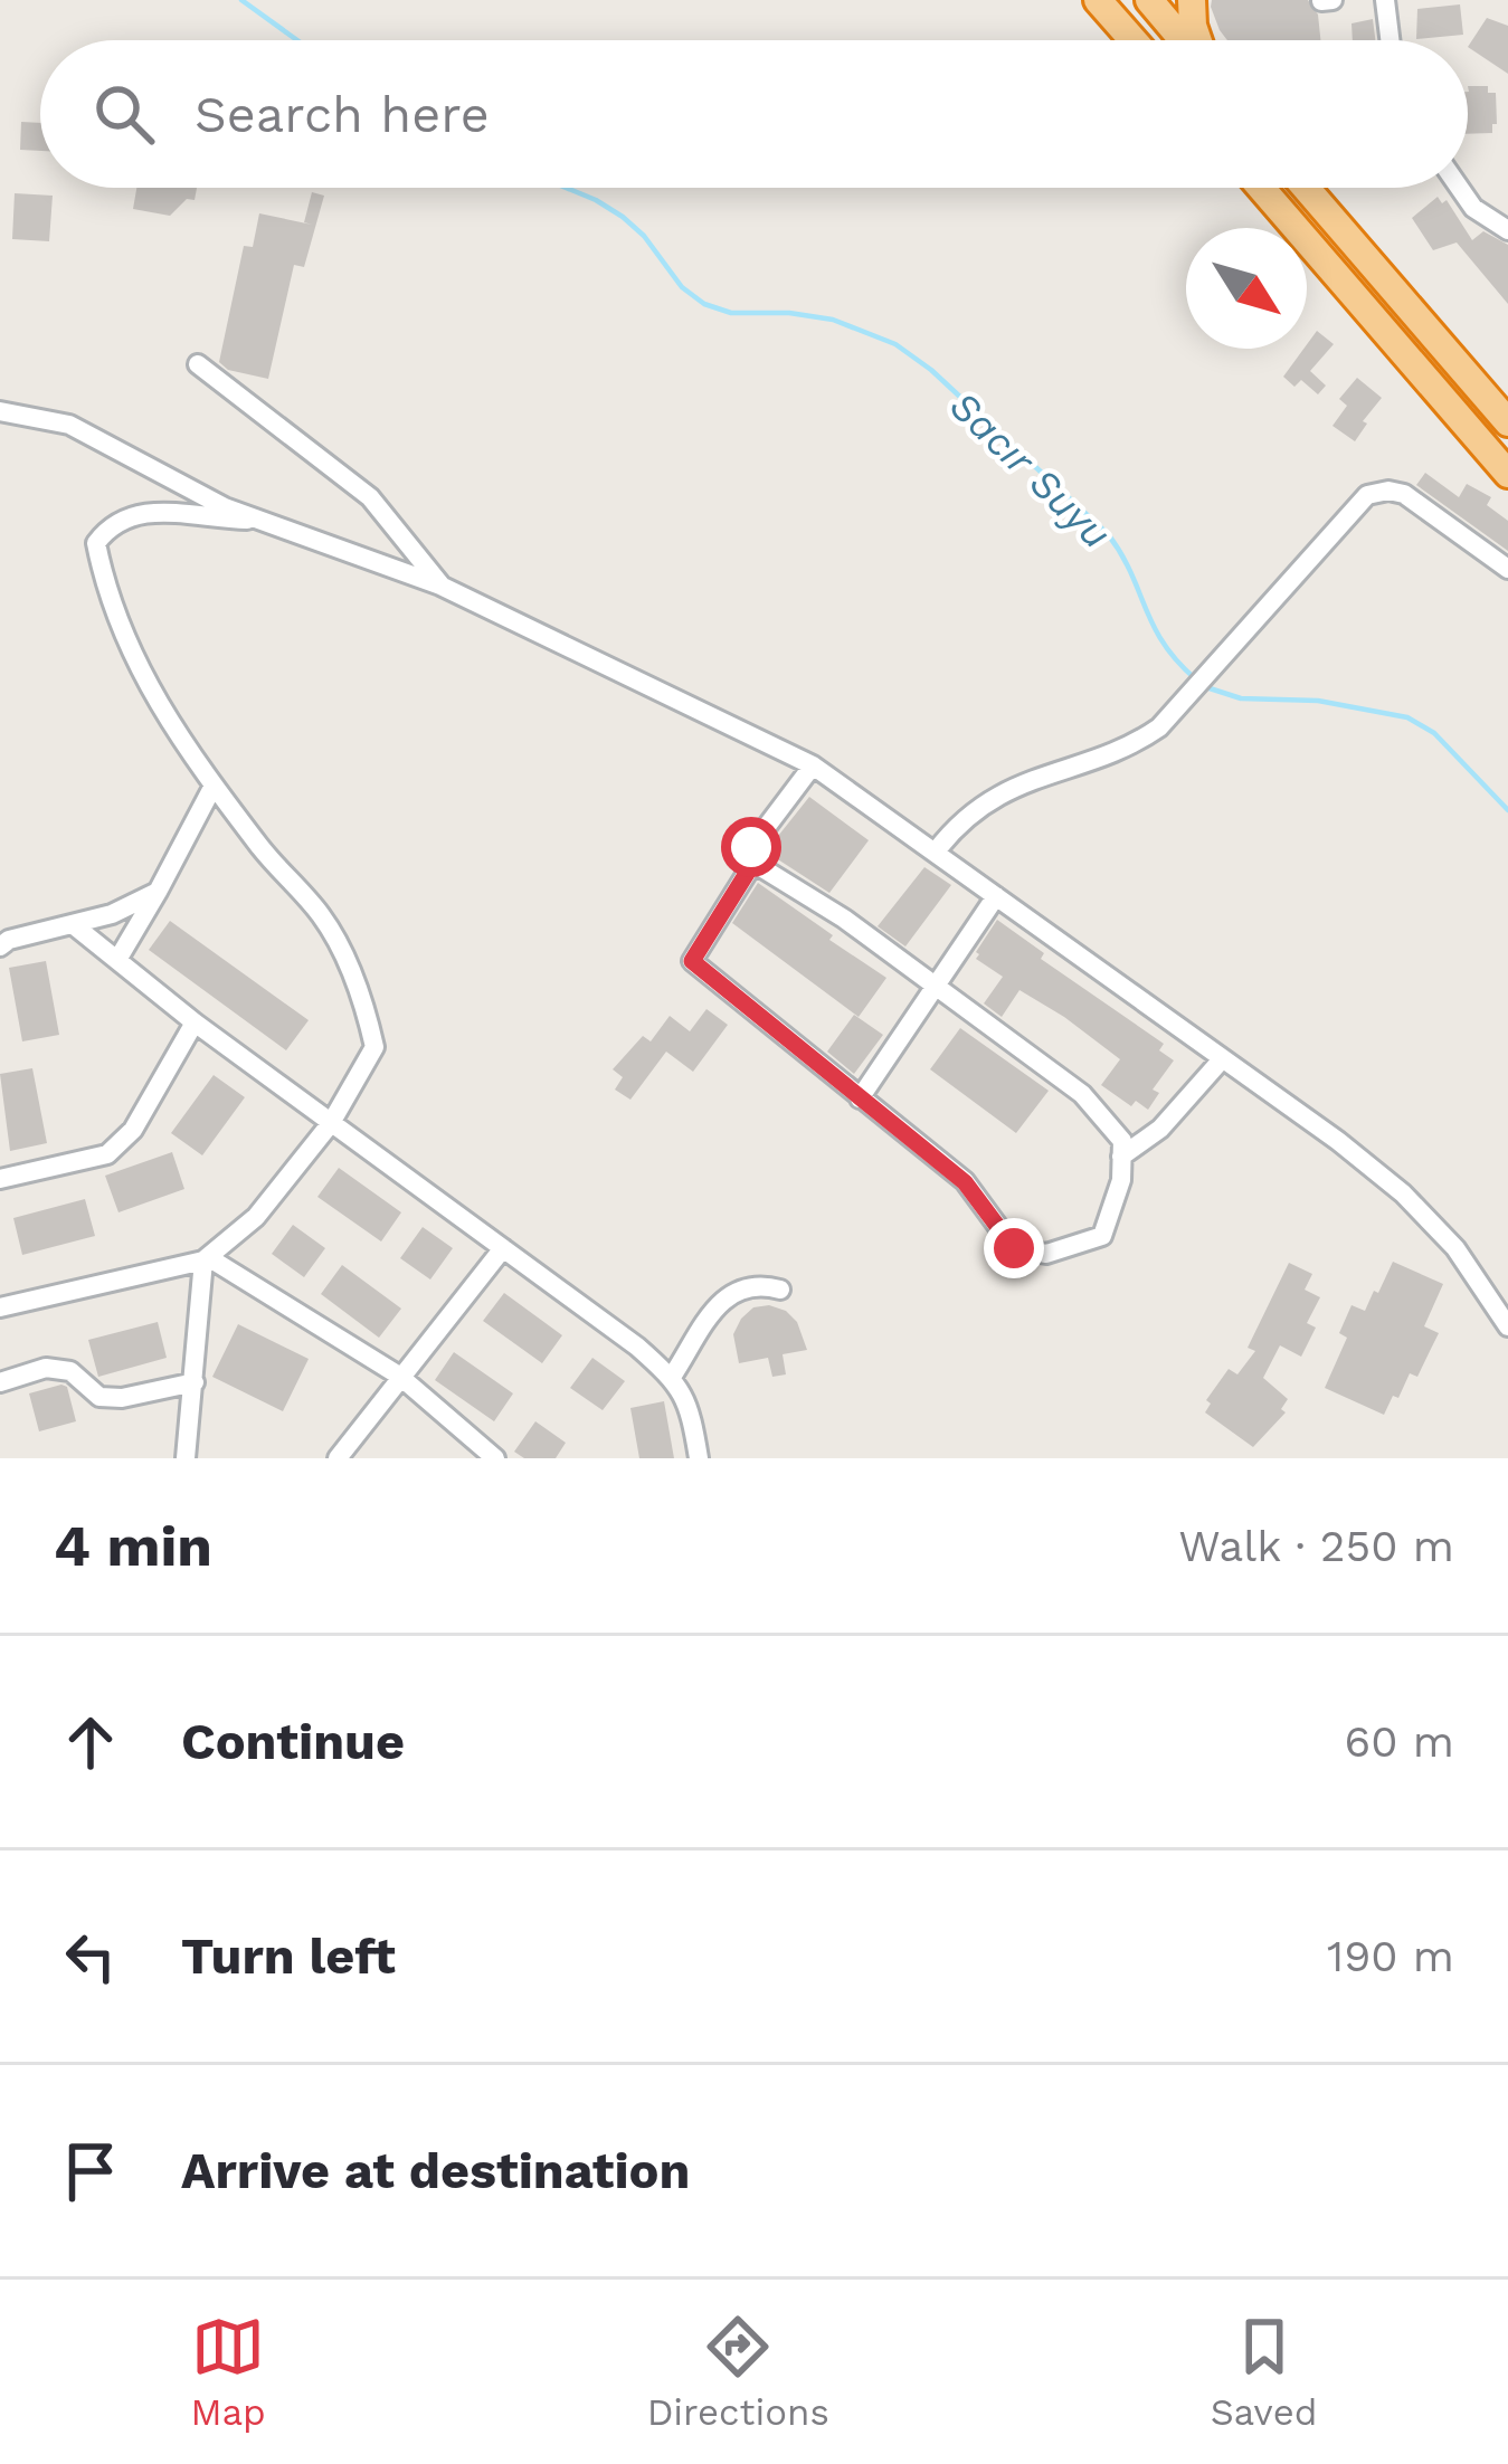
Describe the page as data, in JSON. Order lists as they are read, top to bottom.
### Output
{
  "water": ["Sacır Suyu"],
  "north": "bottom right",
  "page": {
    "search": "Search here",
    "heading": ["4 min", "Walk · 250 m"],
    "list": [
      ["Continue", "60 m"],
      ["Turn left", "190 m"],
      "Arrive at destination"
    ],
    "nav": ["Map", "Directions", "Saved"]
  }
}
